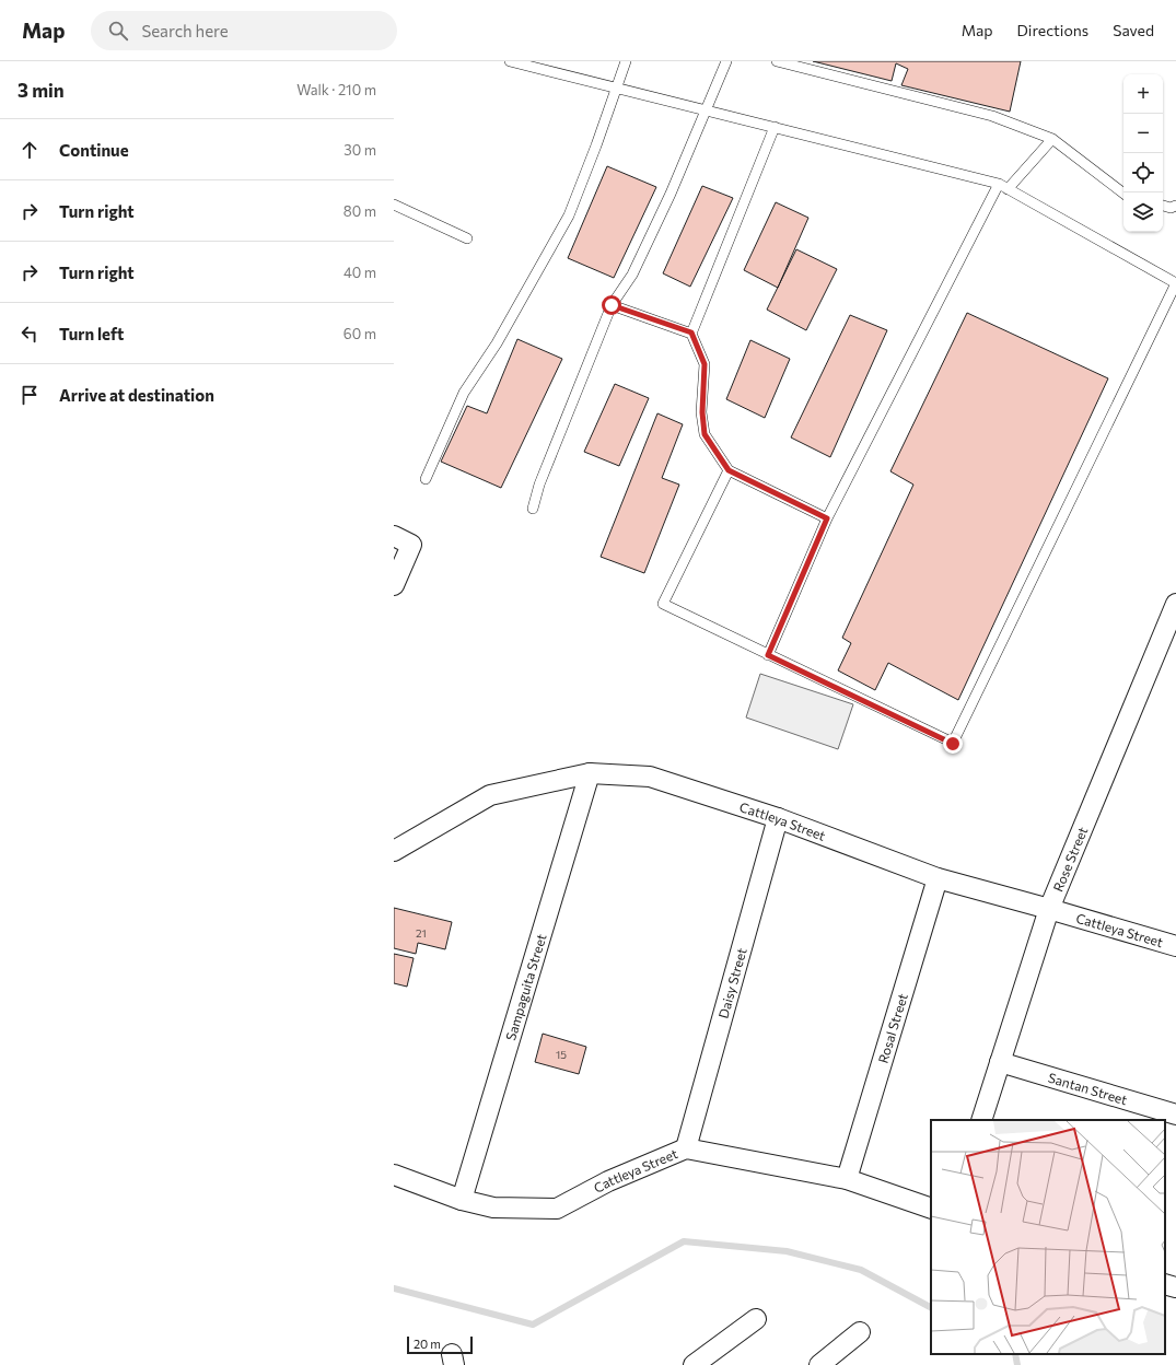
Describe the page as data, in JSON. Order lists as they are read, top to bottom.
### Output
{
  "streets": {
    "street": [
      "Cattleya Street",
      "Rose Street",
      "Daisy Street",
      "Sampaguita Street",
      "Rosal Street",
      "Santan Street"
    ]
  },
  "crossings": [
    ["Cattleya Street", "Rose Street"],
    ["Cattleya Street", "Daisy Street"],
    ["Cattleya Street", "Sampaguita Street"],
    ["Cattleya Street", "Rosal Street"],
    ["Rose Street", "Santan Street"]
  ],
  "house_numbers": ["21", "15"],
  "scale_bar": "20 m",
  "page": {
    "header": "Map",
    "search": "Search here",
    "nav": ["Map", "Directions", "Saved"],
    "heading": ["3 min", "Walk · 210 m"],
    "map_buttons": ["+", "−"],
    "list": [
      ["Continue", "30 m"],
      ["Turn right", "80 m"],
      ["Turn right", "40 m"],
      ["Turn left", "60 m"],
      "Arrive at destination"
    ],
    "scale": "20 m"
  }
}
